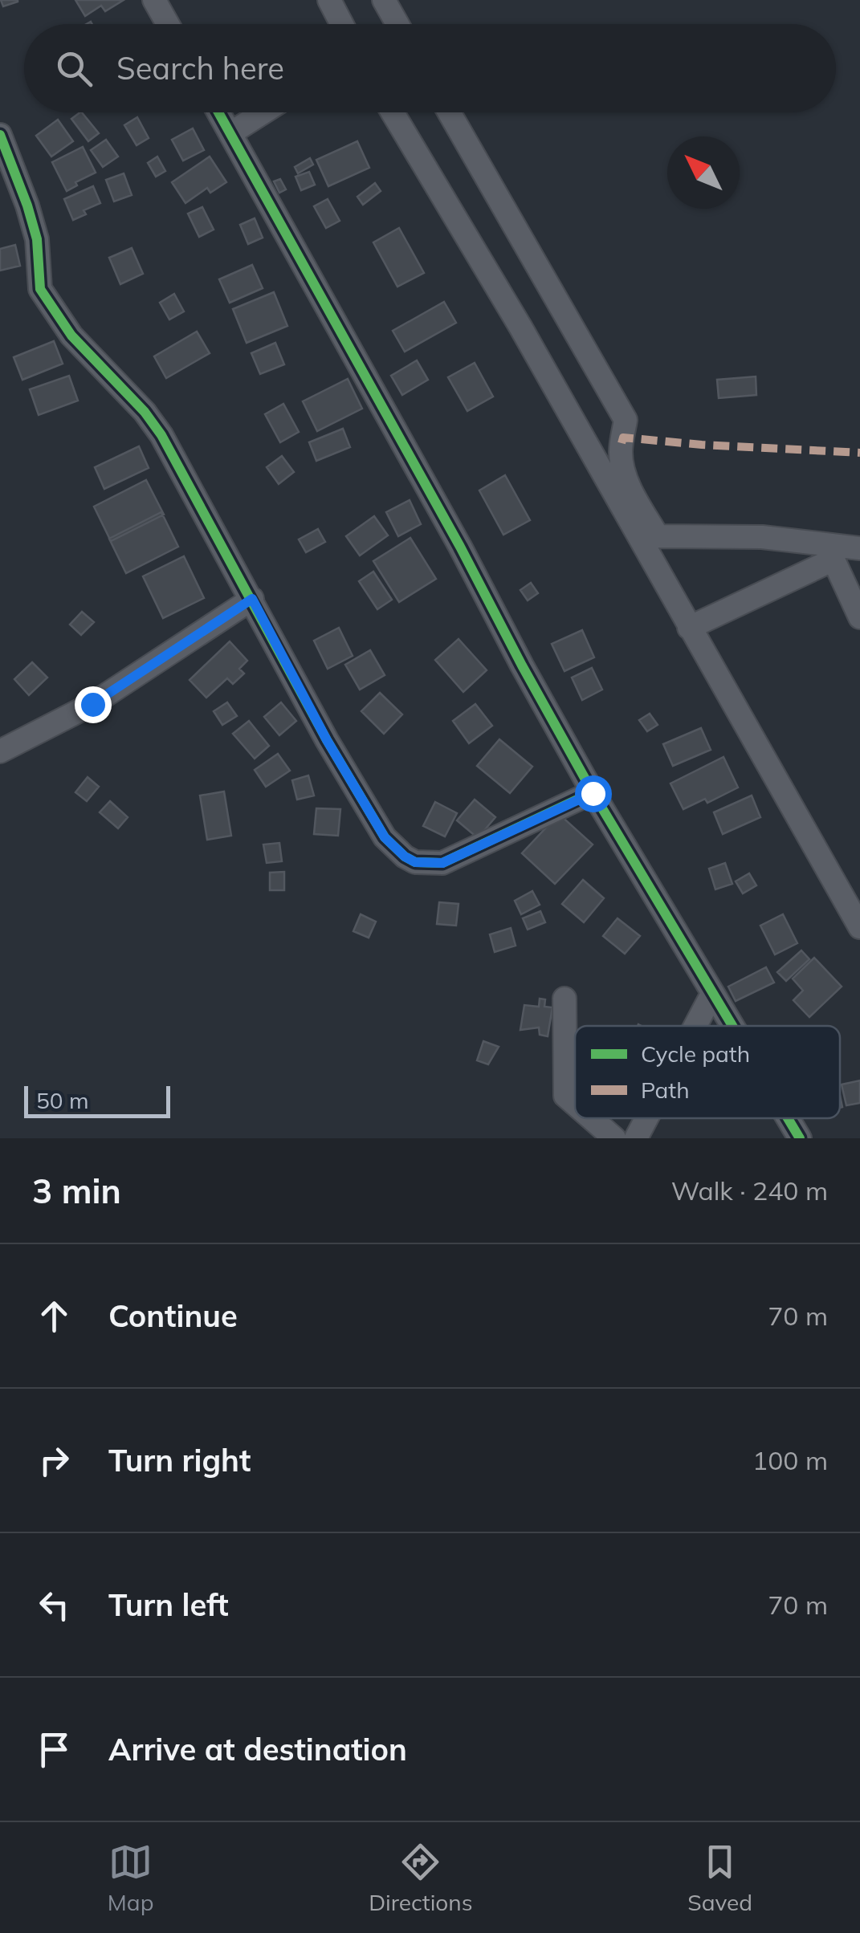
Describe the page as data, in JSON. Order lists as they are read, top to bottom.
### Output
{
  "legend": ["Cycle path", "Path"],
  "scale_bar": "50 m",
  "north": "top left",
  "page": {
    "search": "Search here",
    "scale": "50 m",
    "heading": ["3 min", "Walk · 240 m"],
    "list": [
      ["Continue", "70 m"],
      ["Turn right", "100 m"],
      ["Turn left", "70 m"],
      "Arrive at destination"
    ],
    "nav": ["Map", "Directions", "Saved"]
  }
}
